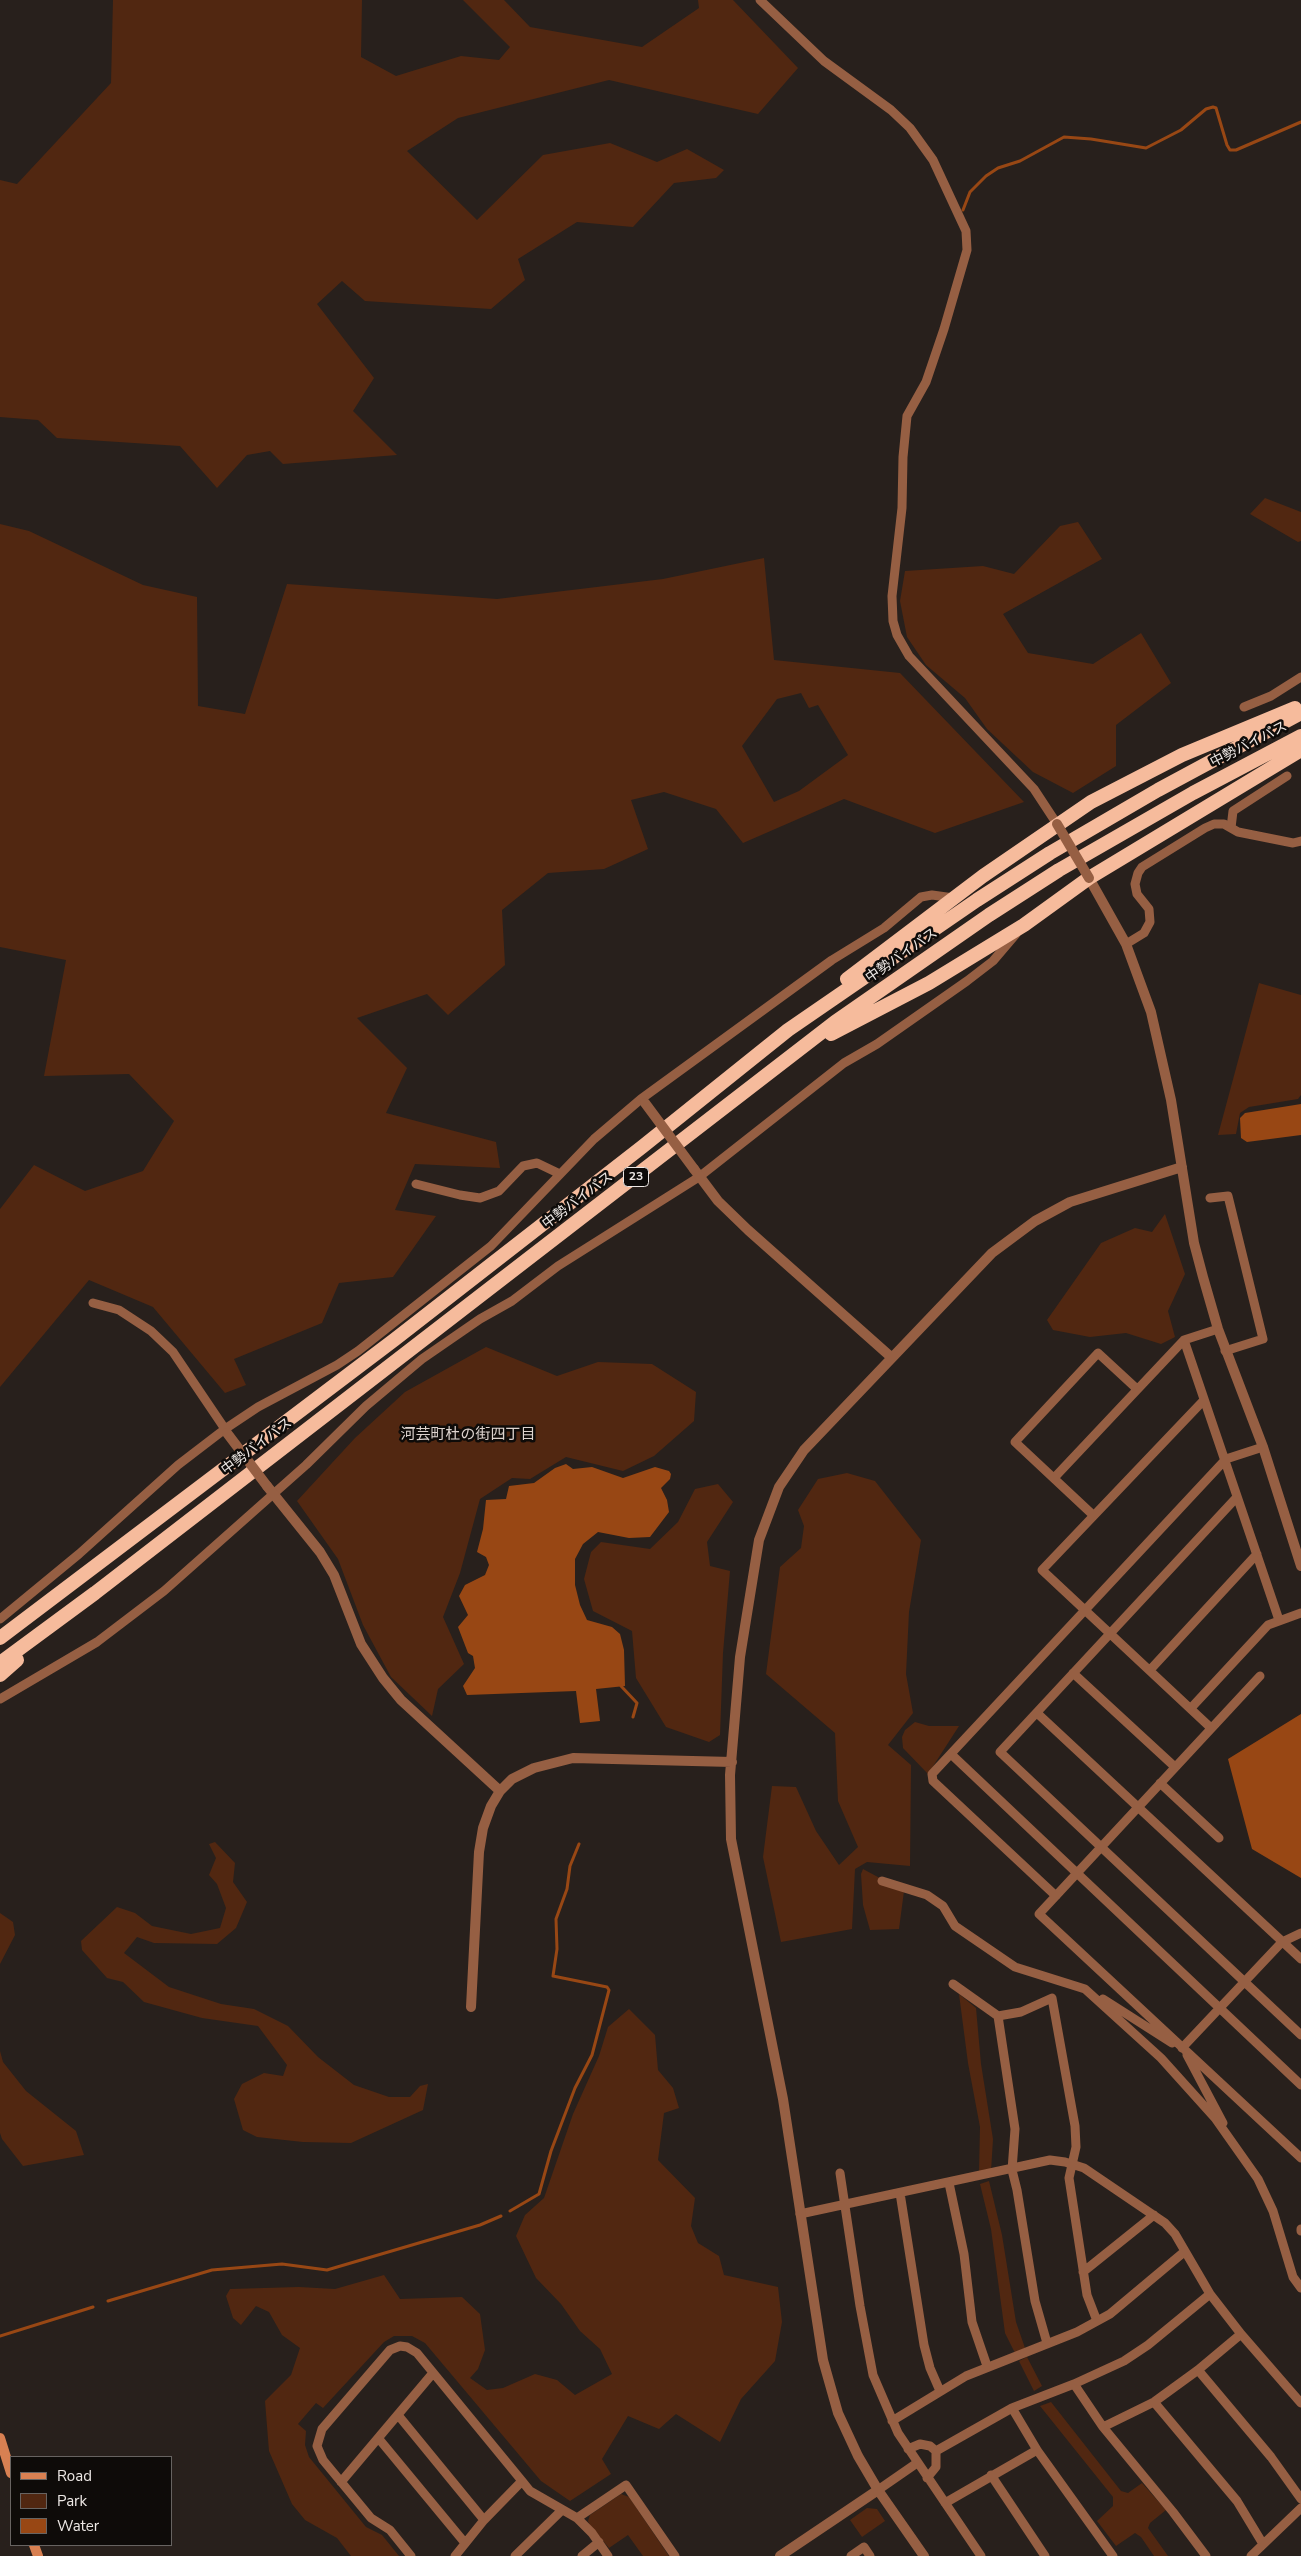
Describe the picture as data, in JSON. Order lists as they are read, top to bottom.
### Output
{
  "streets": {
    "highway": ["中勢バイパス", "23"]
  },
  "districts": ["河芸町杜の街四丁目"],
  "legend": ["Road", "Park", "Water"]
}
